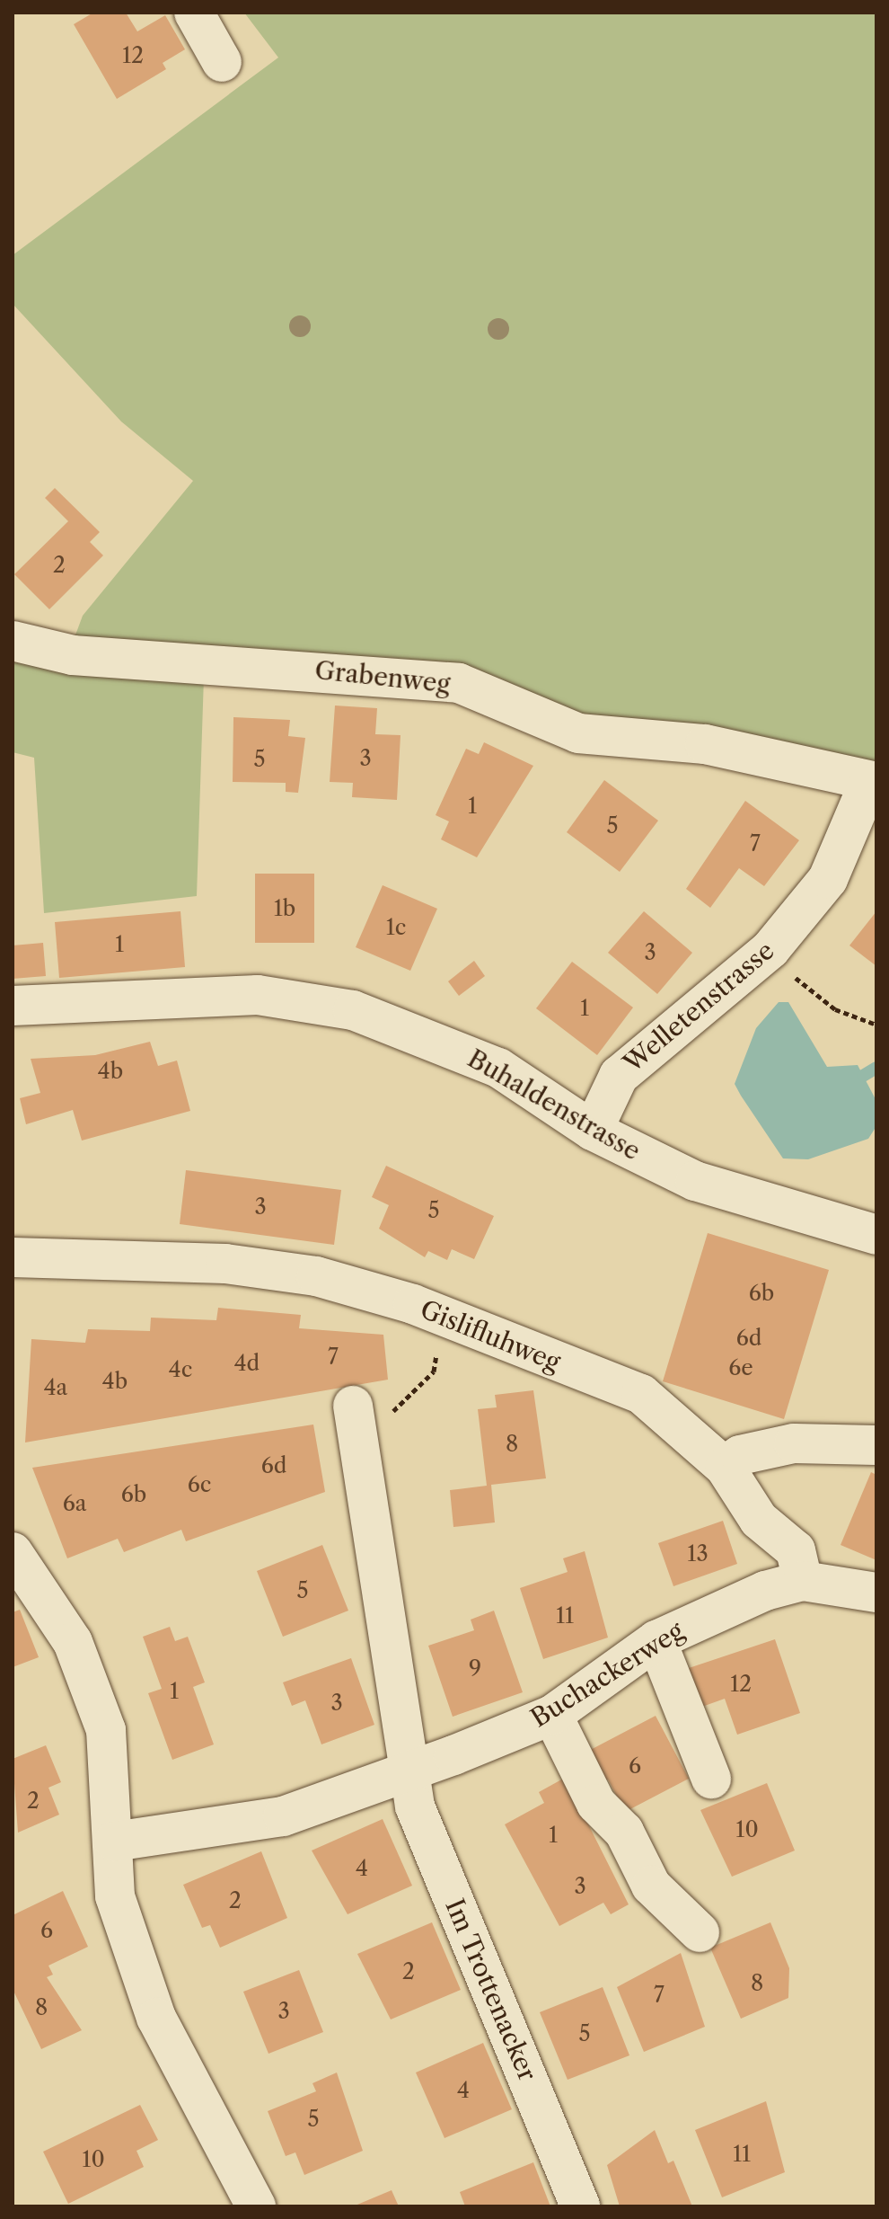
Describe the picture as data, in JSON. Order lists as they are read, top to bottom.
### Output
{
  "streets": {
    "street": [
      "Grabenweg",
      "Welletenstrasse",
      "Buhaldenstrasse",
      "Gislifluhweg",
      "Buchackerweg",
      "Im Trottenacker"
    ]
  },
  "crossings": [
    ["Grabenweg", "Welletenstrasse"],
    ["Welletenstrasse", "Buhaldenstrasse"],
    ["Gislifluhweg", "Buchackerweg"],
    ["Buchackerweg", "Im Trottenacker"]
  ],
  "house_numbers": [
    "12",
    "2",
    "3",
    "5",
    "1",
    "5",
    "7",
    "1b",
    "1c",
    "1",
    "3",
    "1",
    "4b",
    "3",
    "5",
    "6b",
    "6d",
    "7",
    "4d",
    "6e",
    "4c",
    "4b",
    "4a",
    "8",
    "6d",
    "6c",
    "6b",
    "6a",
    "13",
    "5",
    "11",
    "9",
    "12",
    "1",
    "3",
    "6",
    "2",
    "10",
    "1",
    "4",
    "3",
    "2",
    "6",
    "2",
    "8",
    "7",
    "8",
    "3",
    "5",
    "4",
    "5",
    "11",
    "10"
  ]
}
